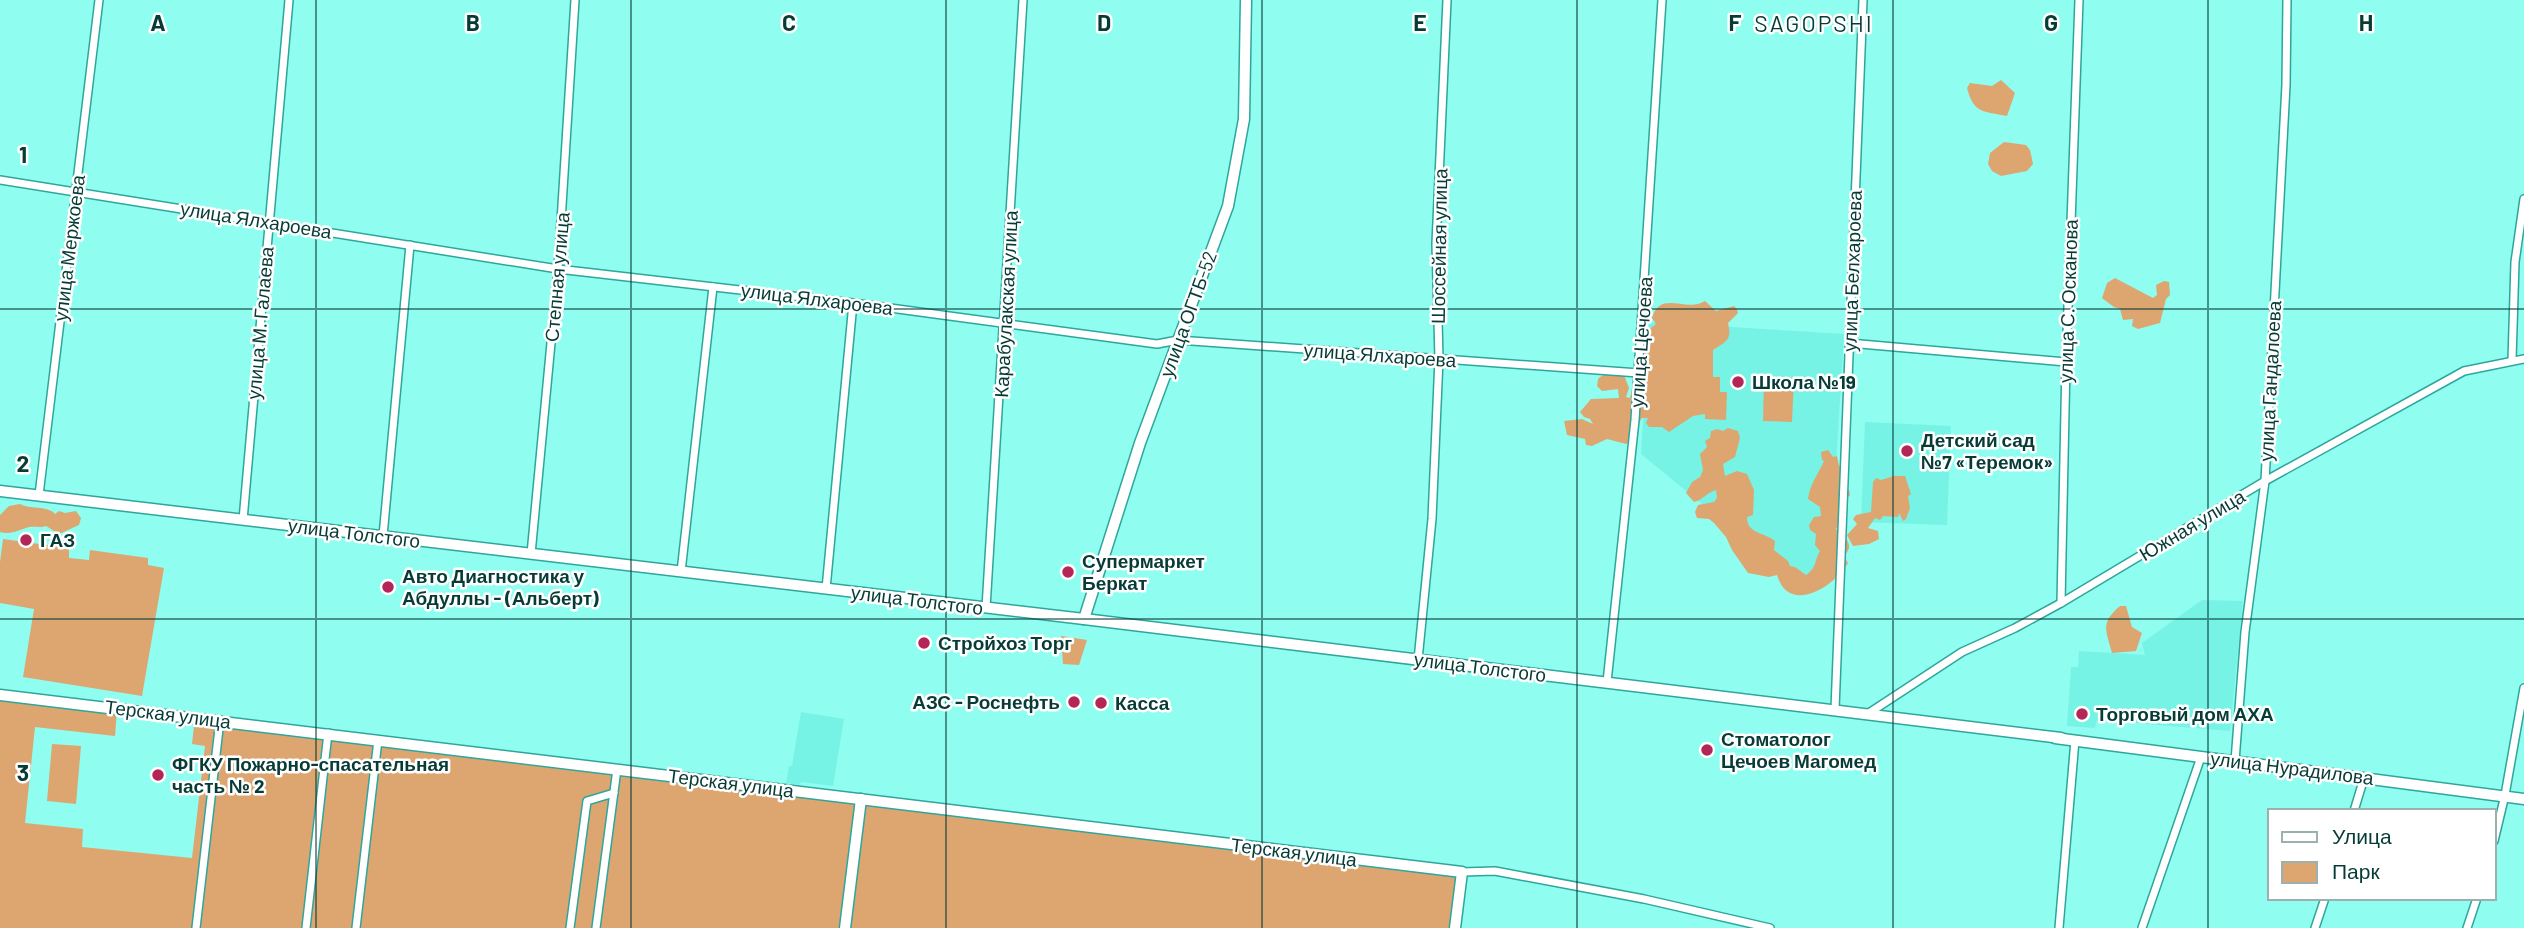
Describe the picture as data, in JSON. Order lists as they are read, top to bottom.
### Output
{
  "streets": {
    "street": [
      "улица Ялхароева",
      "Шоссейная улица",
      "улица Мержоева",
      "улица Белхароева",
      "Степная улица",
      "улица С. Осканова",
      "Карабулакская улица",
      "улица ОГТБ-52",
      "улица М. Галаева",
      "улица Цечоева",
      "улица Гандалоева",
      "Южная улица",
      "улица Толстого",
      "Терская улица",
      "улица Нурадилова"
    ]
  },
  "crossings": [
    ["улица Ялхароева", "Шоссейная улица"],
    ["улица Ялхароева", "улица Мержоева"],
    ["улица Ялхароева", "Степная улица"],
    ["улица Ялхароева", "Карабулакская улица"],
    ["улица Ялхароева", "улица ОГТБ-52"],
    ["улица Ялхароева", "улица М. Галаева"],
    ["улица Ялхароева", "улица Цечоева"],
    ["Шоссейная улица", "улица Толстого"],
    ["улица Мержоева", "улица Толстого"],
    ["улица Белхароева", "улица Толстого"],
    ["улица Белхароева", "улица Нурадилова"],
    ["Степная улица", "улица Толстого"],
    ["улица С. Осканова", "Южная улица"],
    ["Карабулакская улица", "улица Толстого"],
    ["улица ОГТБ-52", "улица Толстого"],
    ["улица М. Галаева", "улица Толстого"],
    ["улица Цечоева", "улица Толстого"],
    ["улица Гандалоева", "Южная улица"],
    ["улица Гандалоева", "улица Нурадилова"],
    ["Южная улица", "улица Нурадилова"],
    ["улица Толстого", "улица Нурадилова"]
  ],
  "districts": ["SAGOPSHI"],
  "places": [
    "Школа №19",
    "Детский сад №7 «Теремок»",
    "ГАЗ",
    "Супермаркет Беркат",
    "Авто Диагностика у Абдуллы - (Альберт)",
    "Стройхоз Торг",
    "АЗС - Роснефть",
    "Касса",
    "Торговый дом АХА",
    "Стоматолог Цечоев Магомед",
    "ФГКУ Пожарно-спасательная часть № 2"
  ],
  "legend": ["Улица", "Парк"],
  "grid": {
    "columns": [
      "A",
      "B",
      "C",
      "D",
      "E",
      "F",
      "G",
      "H"
    ],
    "rows": ["1", "2", "3"]
  }
}
